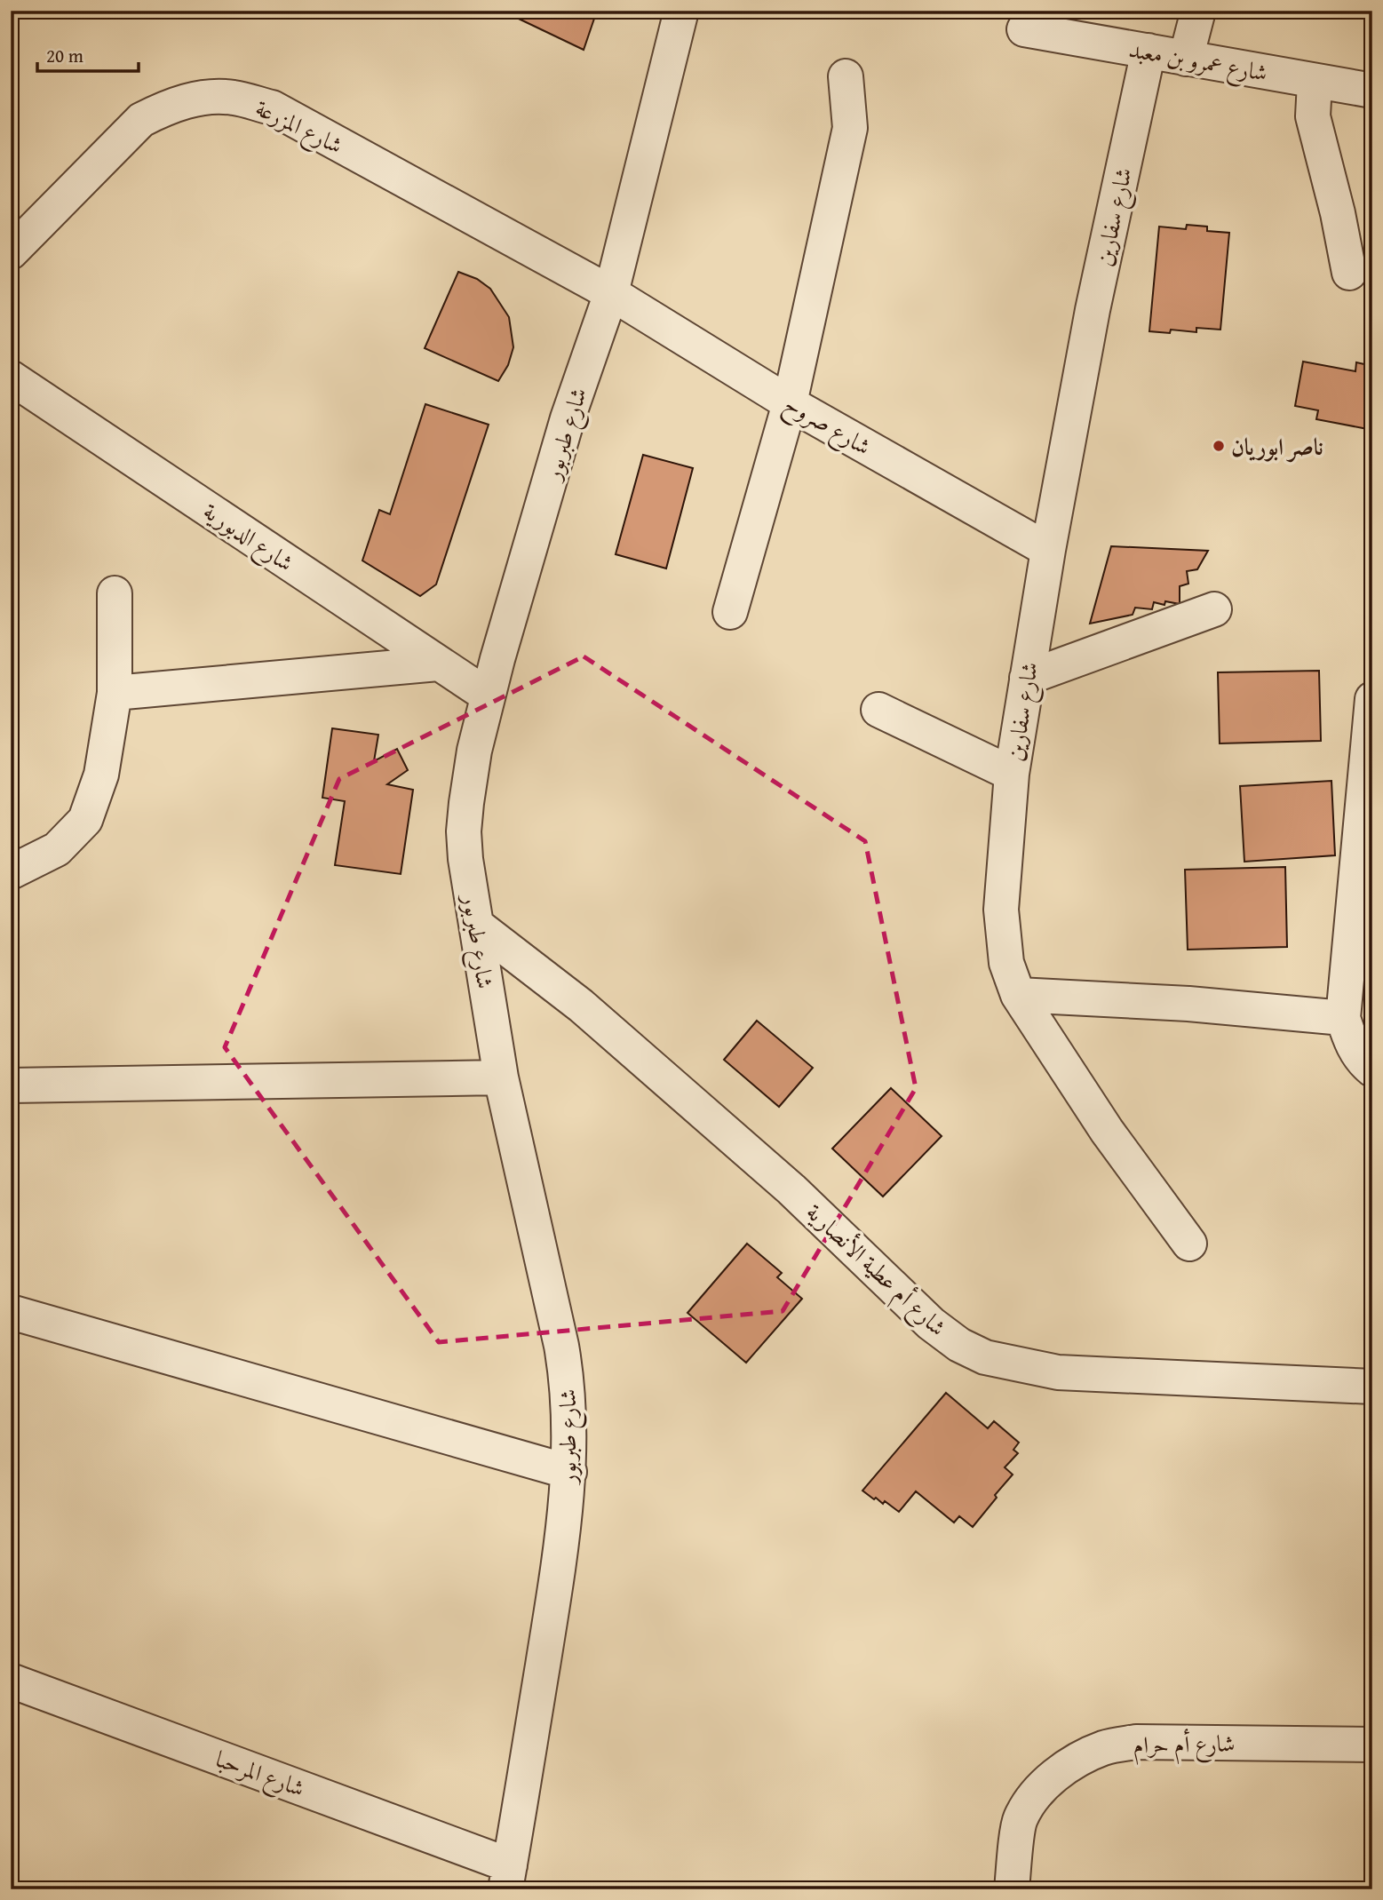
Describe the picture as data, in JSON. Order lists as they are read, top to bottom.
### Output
{
  "streets": {
    "street": [
      "شارع عمرو بن معبد",
      "شارع المزرعة",
      "شارع سفارين",
      "شارع صروح",
      "شارع طبربور",
      "شارع الدبورية",
      "شارع أم عطية الأنصارية",
      "شارع أم حرام",
      "شارع المرحبا"
    ]
  },
  "crossings": [
    ["شارع عمرو بن معبد", "شارع سفارين"],
    ["شارع المزرعة", "شارع صروح"],
    ["شارع المزرعة", "شارع طبربور"],
    ["شارع سفارين", "شارع صروح"],
    ["شارع صروح", "شارع طبربور"],
    ["شارع طبربور", "شارع الدبورية"],
    ["شارع طبربور", "شارع أم عطية الأنصارية"],
    ["شارع طبربور", "شارع المرحبا"]
  ],
  "places": ["ناصر ابوريان"],
  "scale_bar": "20 m"
}
